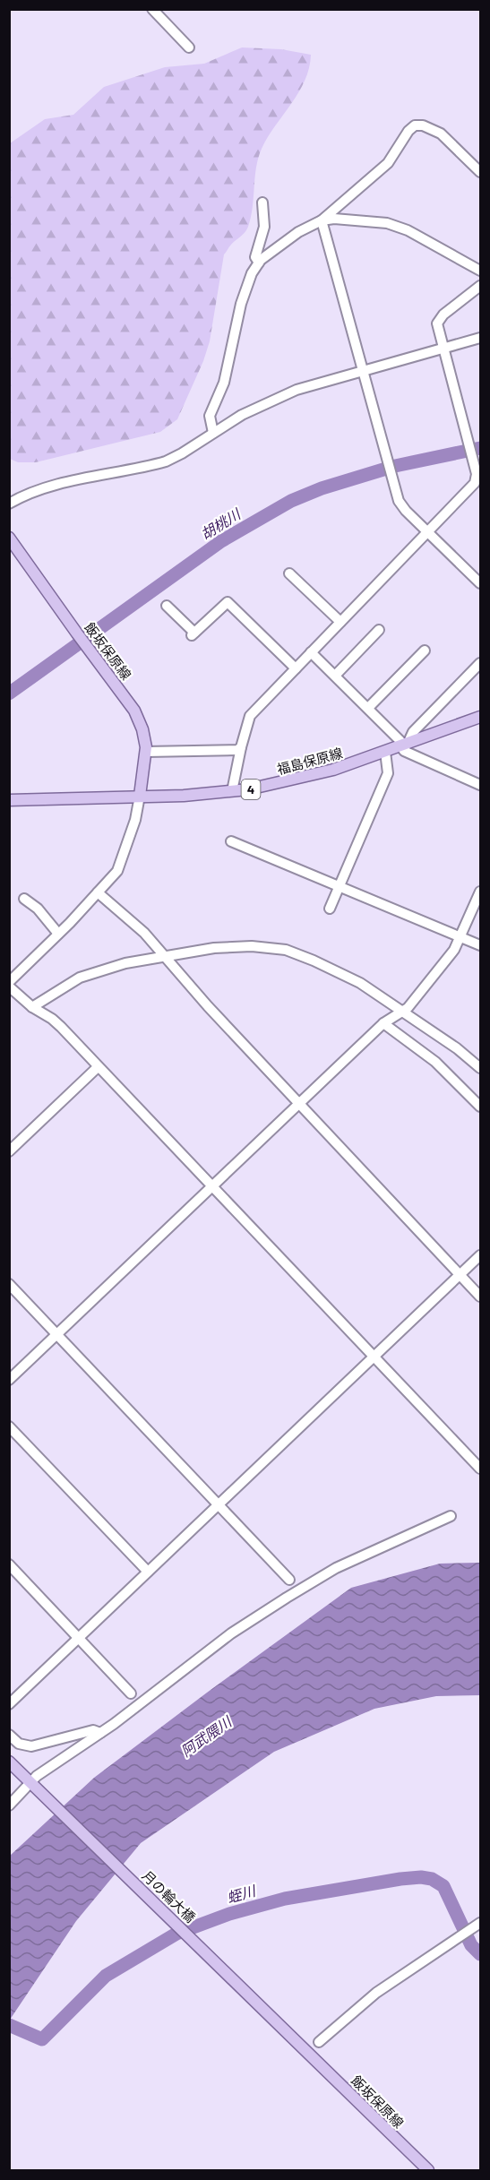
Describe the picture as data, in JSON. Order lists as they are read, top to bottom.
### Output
{
  "streets": {
    "main road": [
      "飯坂保原線",
      "福島保原線",
      "4",
      "月の輪大橋"
    ]
  },
  "crossings": [
    ["飯坂保原線", "福島保原線"],
    ["飯坂保原線", "月の輪大橋"]
  ],
  "water": ["胡桃川", "阿武隈川", "蛭川"]
}
